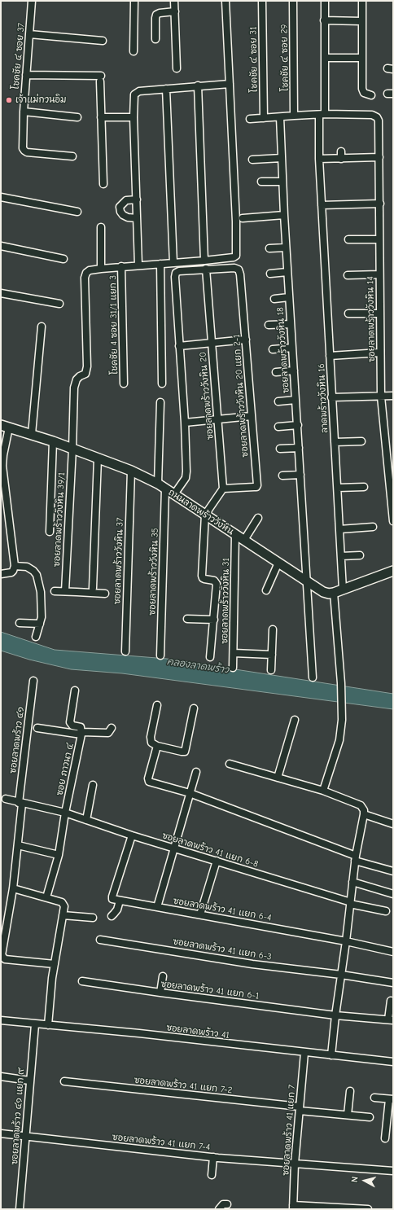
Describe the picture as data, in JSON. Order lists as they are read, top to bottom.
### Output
{
  "streets": {
    "main road": ["ถนนลาดพร้าววังหิน"],
    "street": [
      "โชคชัย ๔ ซอย 37",
      "โชคชัย ๔ ซอย 29",
      "โชคชัย ๔ ซอย 31",
      "ซอยลาดพร้าววังหิน 14",
      "โชคชัย 4 ซอย 31/1 แยก 3",
      "ซอยลาดพร้าววังหิน 18",
      "ซอยลาดพร้าววังหิน 20",
      "ซอยลาดพร้าววังหิน 20 แยก 2-1",
      "ลาดพร้าววังหิน 16",
      "ซอยลาดพร้าววังหิน 39/1",
      "ซอยลาดพร้าววังหิน 37",
      "ซอยลาดพร้าววังหิน 35",
      "ซอยลาดพร้าววังหิน 31",
      "ซอยลาดพร้าว ๔๑",
      "ซอย ภาวนา ๔",
      "ซอยลาดพร้าว 41 แยก 6-8",
      "ซอยลาดพร้าว 41 แยก 6-4",
      "ซอยลาดพร้าว 41 แยก 6-3",
      "ซอยลาดพร้าว 41 แยก 6-1",
      "ซอยลาดพร้าว 41",
      "ซอยลาดพร้าว 41 แยก 7-2",
      "ซอยลาดพร้าว ๔๑ แยก ๙",
      "ซอยลาดพร้าว 41 แยก 7",
      "ซอยลาดพร้าว 41 แยก 7-4"
    ]
  },
  "crossings": [
    ["ซอยลาดพร้าววังหิน 14", "ลาดพร้าววังหิน 16"],
    ["โชคชัย 4 ซอย 31/1 แยก 3", "ซอยลาดพร้าววังหิน 39/1"],
    ["ซอยลาดพร้าววังหิน 18", "ถนนลาดพร้าววังหิน"],
    ["ซอยลาดพร้าววังหิน 20", "ซอยลาดพร้าววังหิน 20 แยก 2-1"],
    ["ถนนลาดพร้าววังหิน", "ซอยลาดพร้าววังหิน 39/1"],
    ["ถนนลาดพร้าววังหิน", "ซอยลาดพร้าววังหิน 37"],
    ["ถนนลาดพร้าววังหิน", "ซอยลาดพร้าววังหิน 35"],
    ["ถนนลาดพร้าววังหิน", "ซอยลาดพร้าววังหิน 31"],
    ["ซอยลาดพร้าว ๔๑", "ซอยลาดพร้าว 41 แยก 6-8"],
    ["ซอย ภาวนา ๔", "ซอยลาดพร้าว 41 แยก 6-8"],
    ["ซอยลาดพร้าว 41", "ซอยลาดพร้าว ๔๑ แยก ๙"],
    ["ซอยลาดพร้าว 41", "ซอยลาดพร้าว 41 แยก 7"],
    ["ซอยลาดพร้าว 41 แยก 7-2", "ซอยลาดพร้าว 41 แยก 7"],
    ["ซอยลาดพร้าว ๔๑ แยก ๙", "ซอยลาดพร้าว 41 แยก 7-4"],
    ["ซอยลาดพร้าว 41 แยก 7", "ซอยลาดพร้าว 41 แยก 7-4"]
  ],
  "water": ["คลองลาดพร้าว"],
  "places": ["เจ้าแม่กวนอิม"],
  "north": "left"
}
